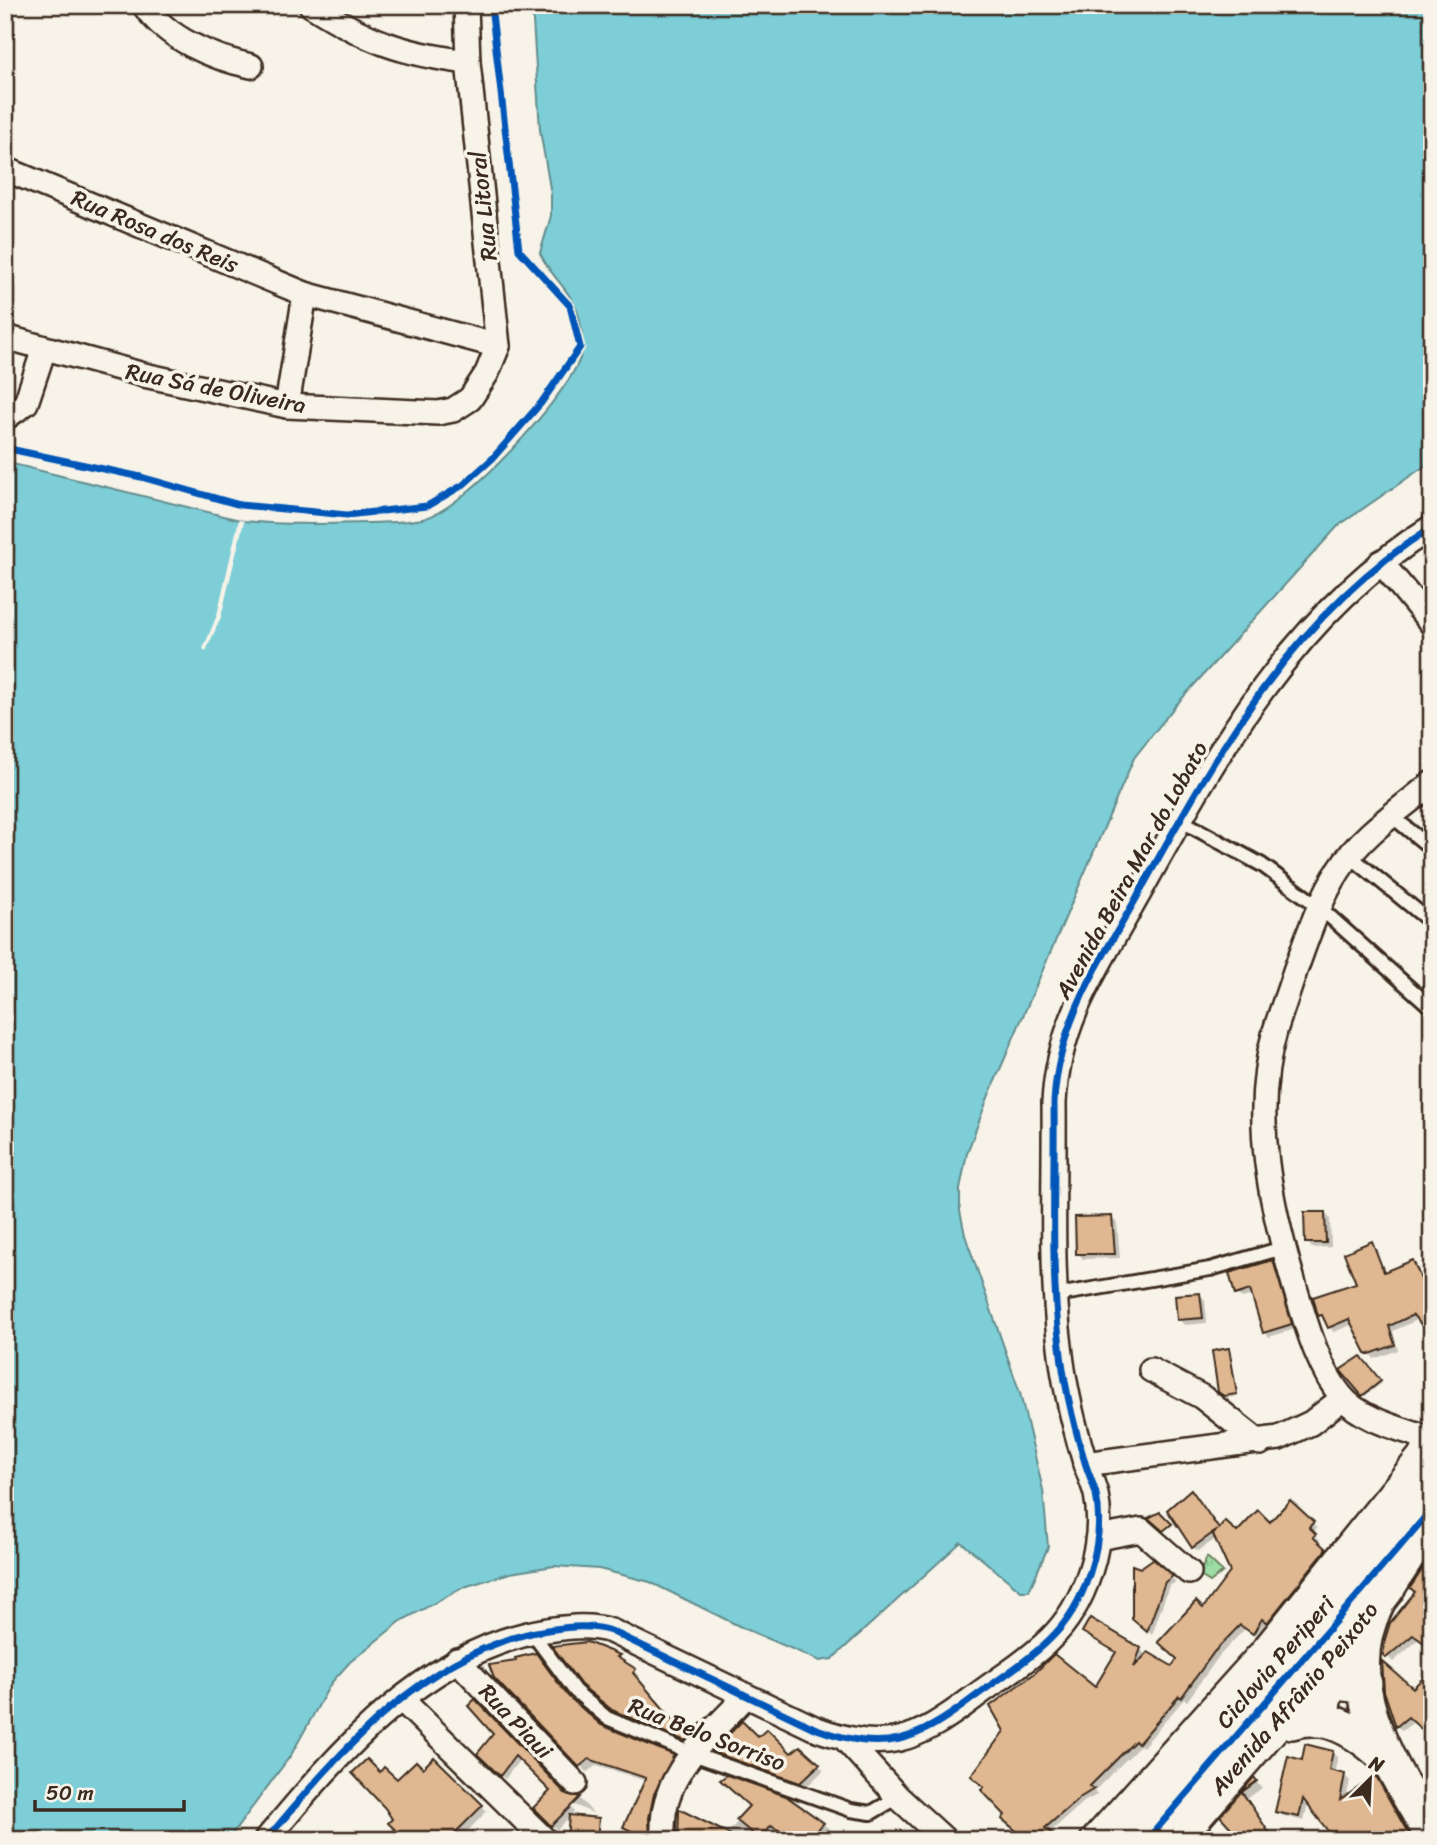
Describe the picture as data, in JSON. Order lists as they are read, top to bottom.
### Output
{
  "streets": {
    "main road": ["Avenida Afrânio Peixoto"],
    "street": [
      "Rua Litoral",
      "Rua Rosa dos Reis",
      "Rua Sá de Oliveira",
      "Avenida Beira Mar do Lobato",
      "Rua Piaui"
    ],
    "lane": ["Rua Belo Sorriso"],
    "cycle path": ["Ciclovia Periperi"]
  },
  "crossings": [
    ["Rua Litoral", "Rua Rosa dos Reis"],
    ["Rua Litoral", "Rua Sá de Oliveira"],
    ["Rua Rosa dos Reis", "Rua Sá de Oliveira"],
    ["Avenida Beira Mar do Lobato", "Rua Piaui"],
    ["Avenida Beira Mar do Lobato", "Rua Belo Sorriso"]
  ],
  "scale_bar": "50 m",
  "north": "top right"
}
